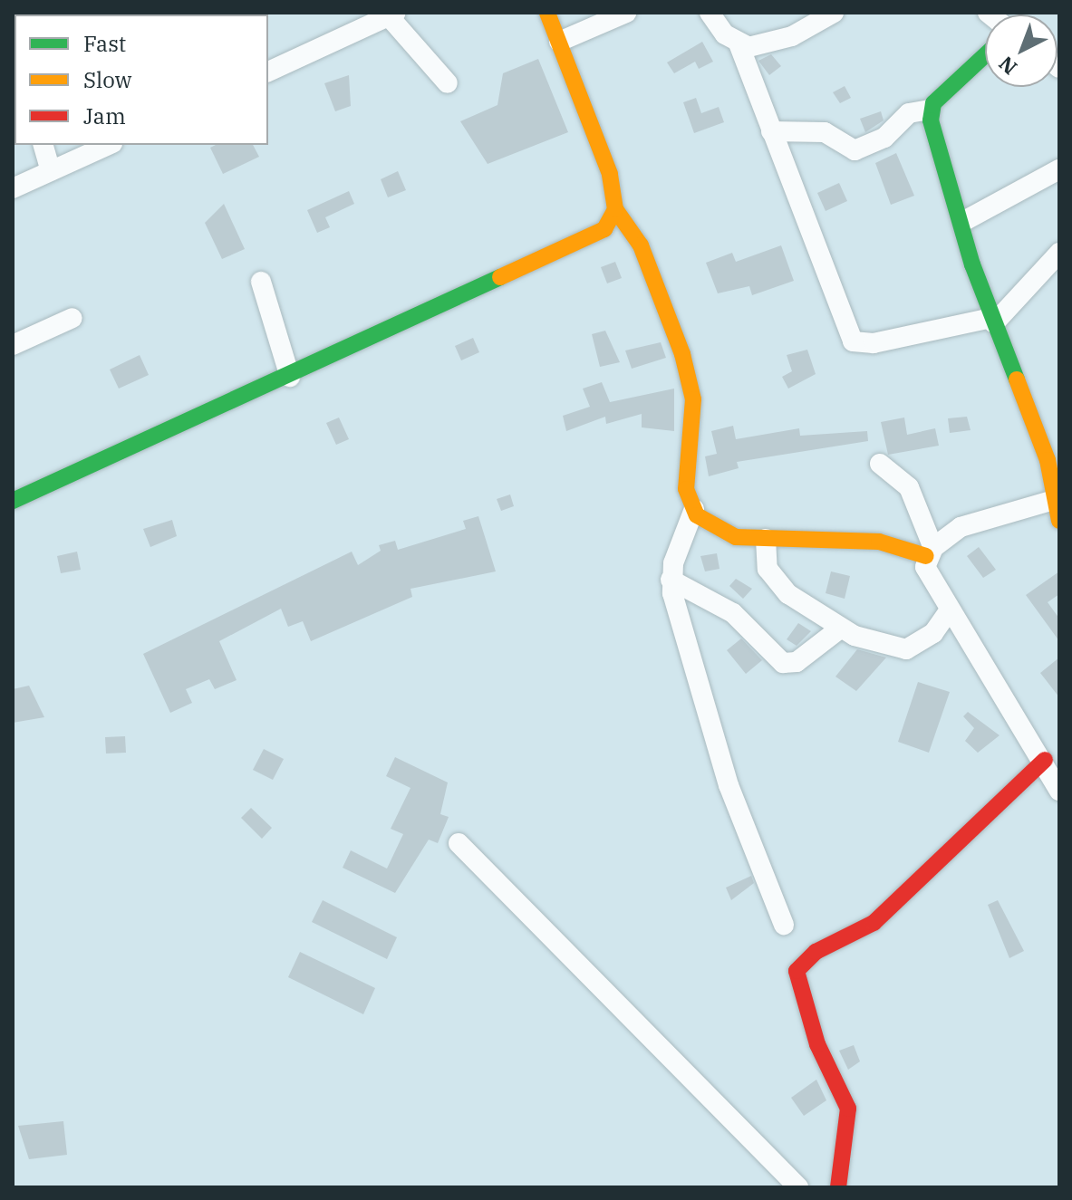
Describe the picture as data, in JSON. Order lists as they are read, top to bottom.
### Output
{
  "legend": ["Fast", "Slow", "Jam"],
  "north": "bottom left"
}
